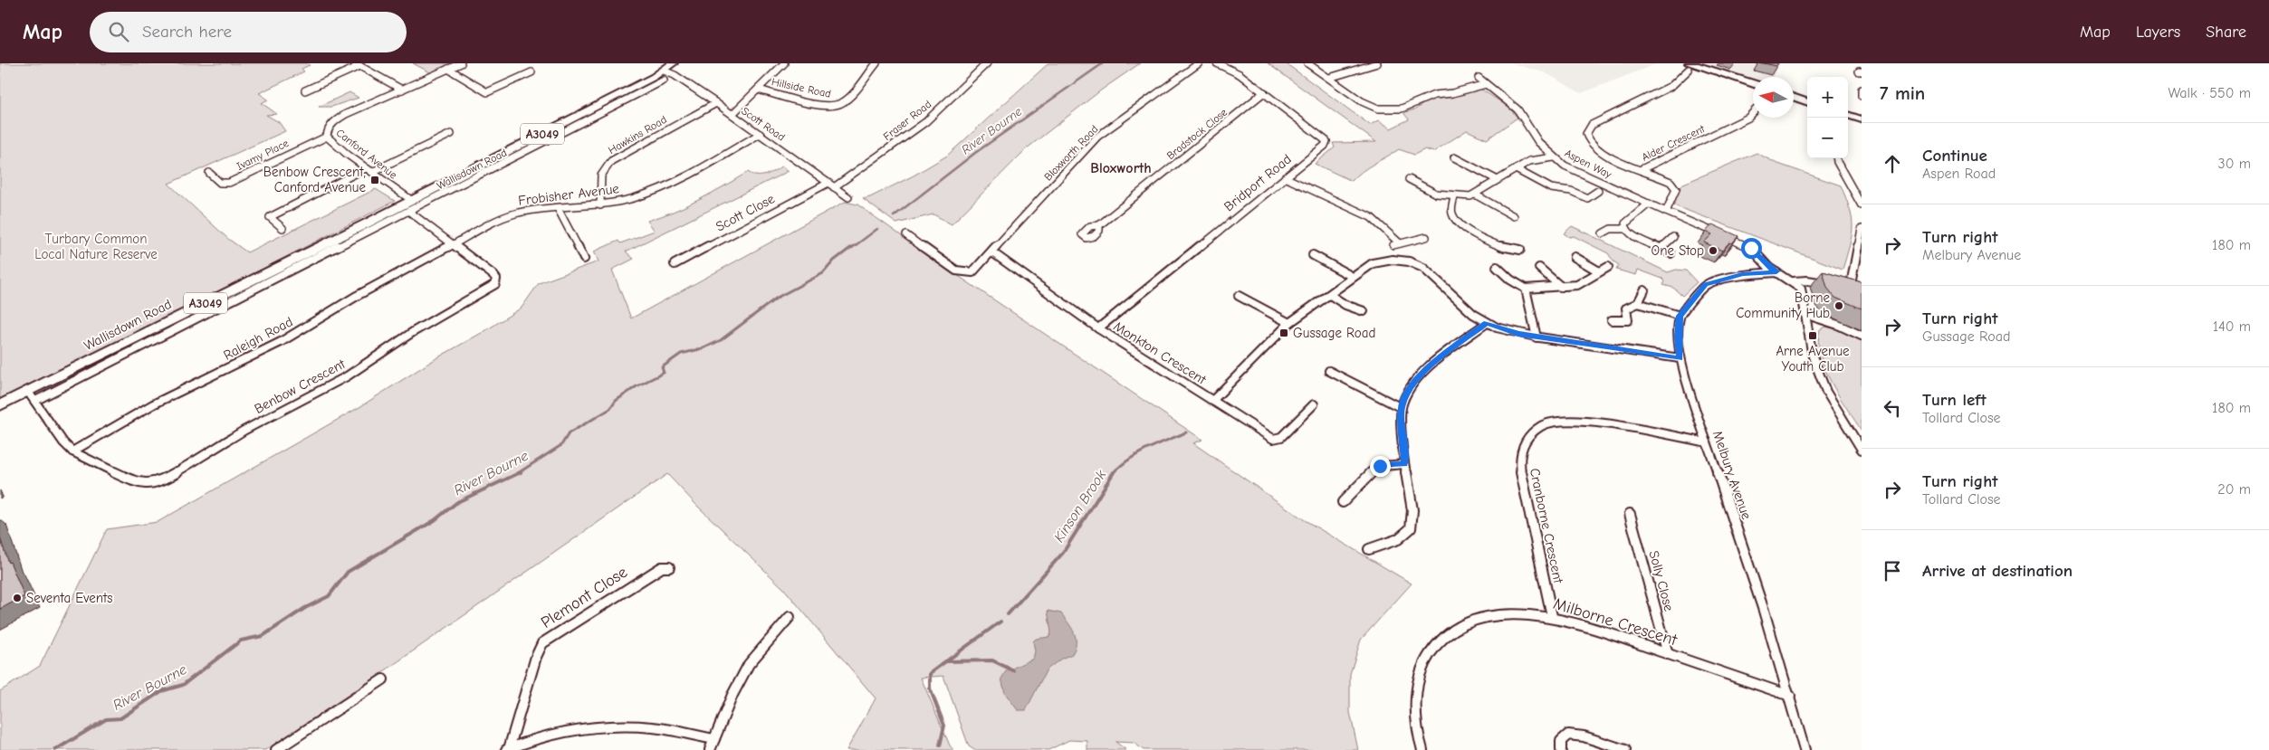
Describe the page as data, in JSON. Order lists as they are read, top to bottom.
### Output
{
  "streets": {
    "main road": ["A3049", "Wallisdown Road"],
    "street": [
      "Hillside Road",
      "Fraser Road",
      "Scott Road",
      "Bradstock Close",
      "Hawkins Road",
      "Alder Crescent",
      "Bloxworth Road",
      "Canford Avenue",
      "Ivamy Place",
      "Aspen Way",
      "Bridport Road",
      "Frobisher Avenue",
      "Scott Close",
      "Raleigh Road",
      "Monkton Crescent",
      "Benbow Crescent",
      "Melbury Avenue",
      "Cranborne Crescent",
      "Solly Close",
      "Plemont Close",
      "Milborne Crescent"
    ]
  },
  "crossings": [
    ["Fraser Road", "Scott Road"],
    ["Fraser Road", "Scott Close"],
    ["Scott Road", "Hawkins Road"],
    ["Scott Road", "Wallisdown Road"],
    ["Scott Road", "Frobisher Avenue"],
    ["Scott Road", "Scott Close"],
    ["Bradstock Close", "Bridport Road"],
    ["Hawkins Road", "Frobisher Avenue"],
    ["Bloxworth Road", "Monkton Crescent"],
    ["Canford Avenue", "Ivamy Place"],
    ["Canford Avenue", "Wallisdown Road"],
    ["Canford Avenue", "Benbow Crescent"],
    ["Wallisdown Road", "Benbow Crescent"],
    ["Bridport Road", "Monkton Crescent"],
    ["Frobisher Avenue", "Raleigh Road"],
    ["Frobisher Avenue", "Benbow Crescent"],
    ["Raleigh Road", "Benbow Crescent"],
    ["Melbury Avenue", "Cranborne Crescent"],
    ["Melbury Avenue", "Milborne Crescent"],
    ["Cranborne Crescent", "Milborne Crescent"],
    ["Solly Close", "Milborne Crescent"]
  ],
  "districts": ["Bloxworth"],
  "water": ["River Bourne", "Kinson Brook"],
  "parks": ["Turbary Common Local Nature Reserve"],
  "places": {
    "transit": ["Benbow Crescent, Canford Avenue", "Gussage Road", "Arne Avenue Youth Club"],
    "other": ["One Stop", "Borne Community Hub", "Seventa Events"]
  },
  "north": "left",
  "page": {
    "header": "Map",
    "search": "Search here",
    "nav": ["Map", "Layers", "Share"],
    "heading": ["7 min", "Walk · 550 m"],
    "map_buttons": ["+", "−"],
    "list": [
      ["Continue", "Aspen Road", "30 m"],
      ["Turn right", "Melbury Avenue", "180 m"],
      ["Turn right", "Gussage Road", "140 m"],
      ["Turn left", "Tollard Close", "180 m"],
      ["Turn right", "Tollard Close", "20 m"],
      "Arrive at destination"
    ]
  }
}
